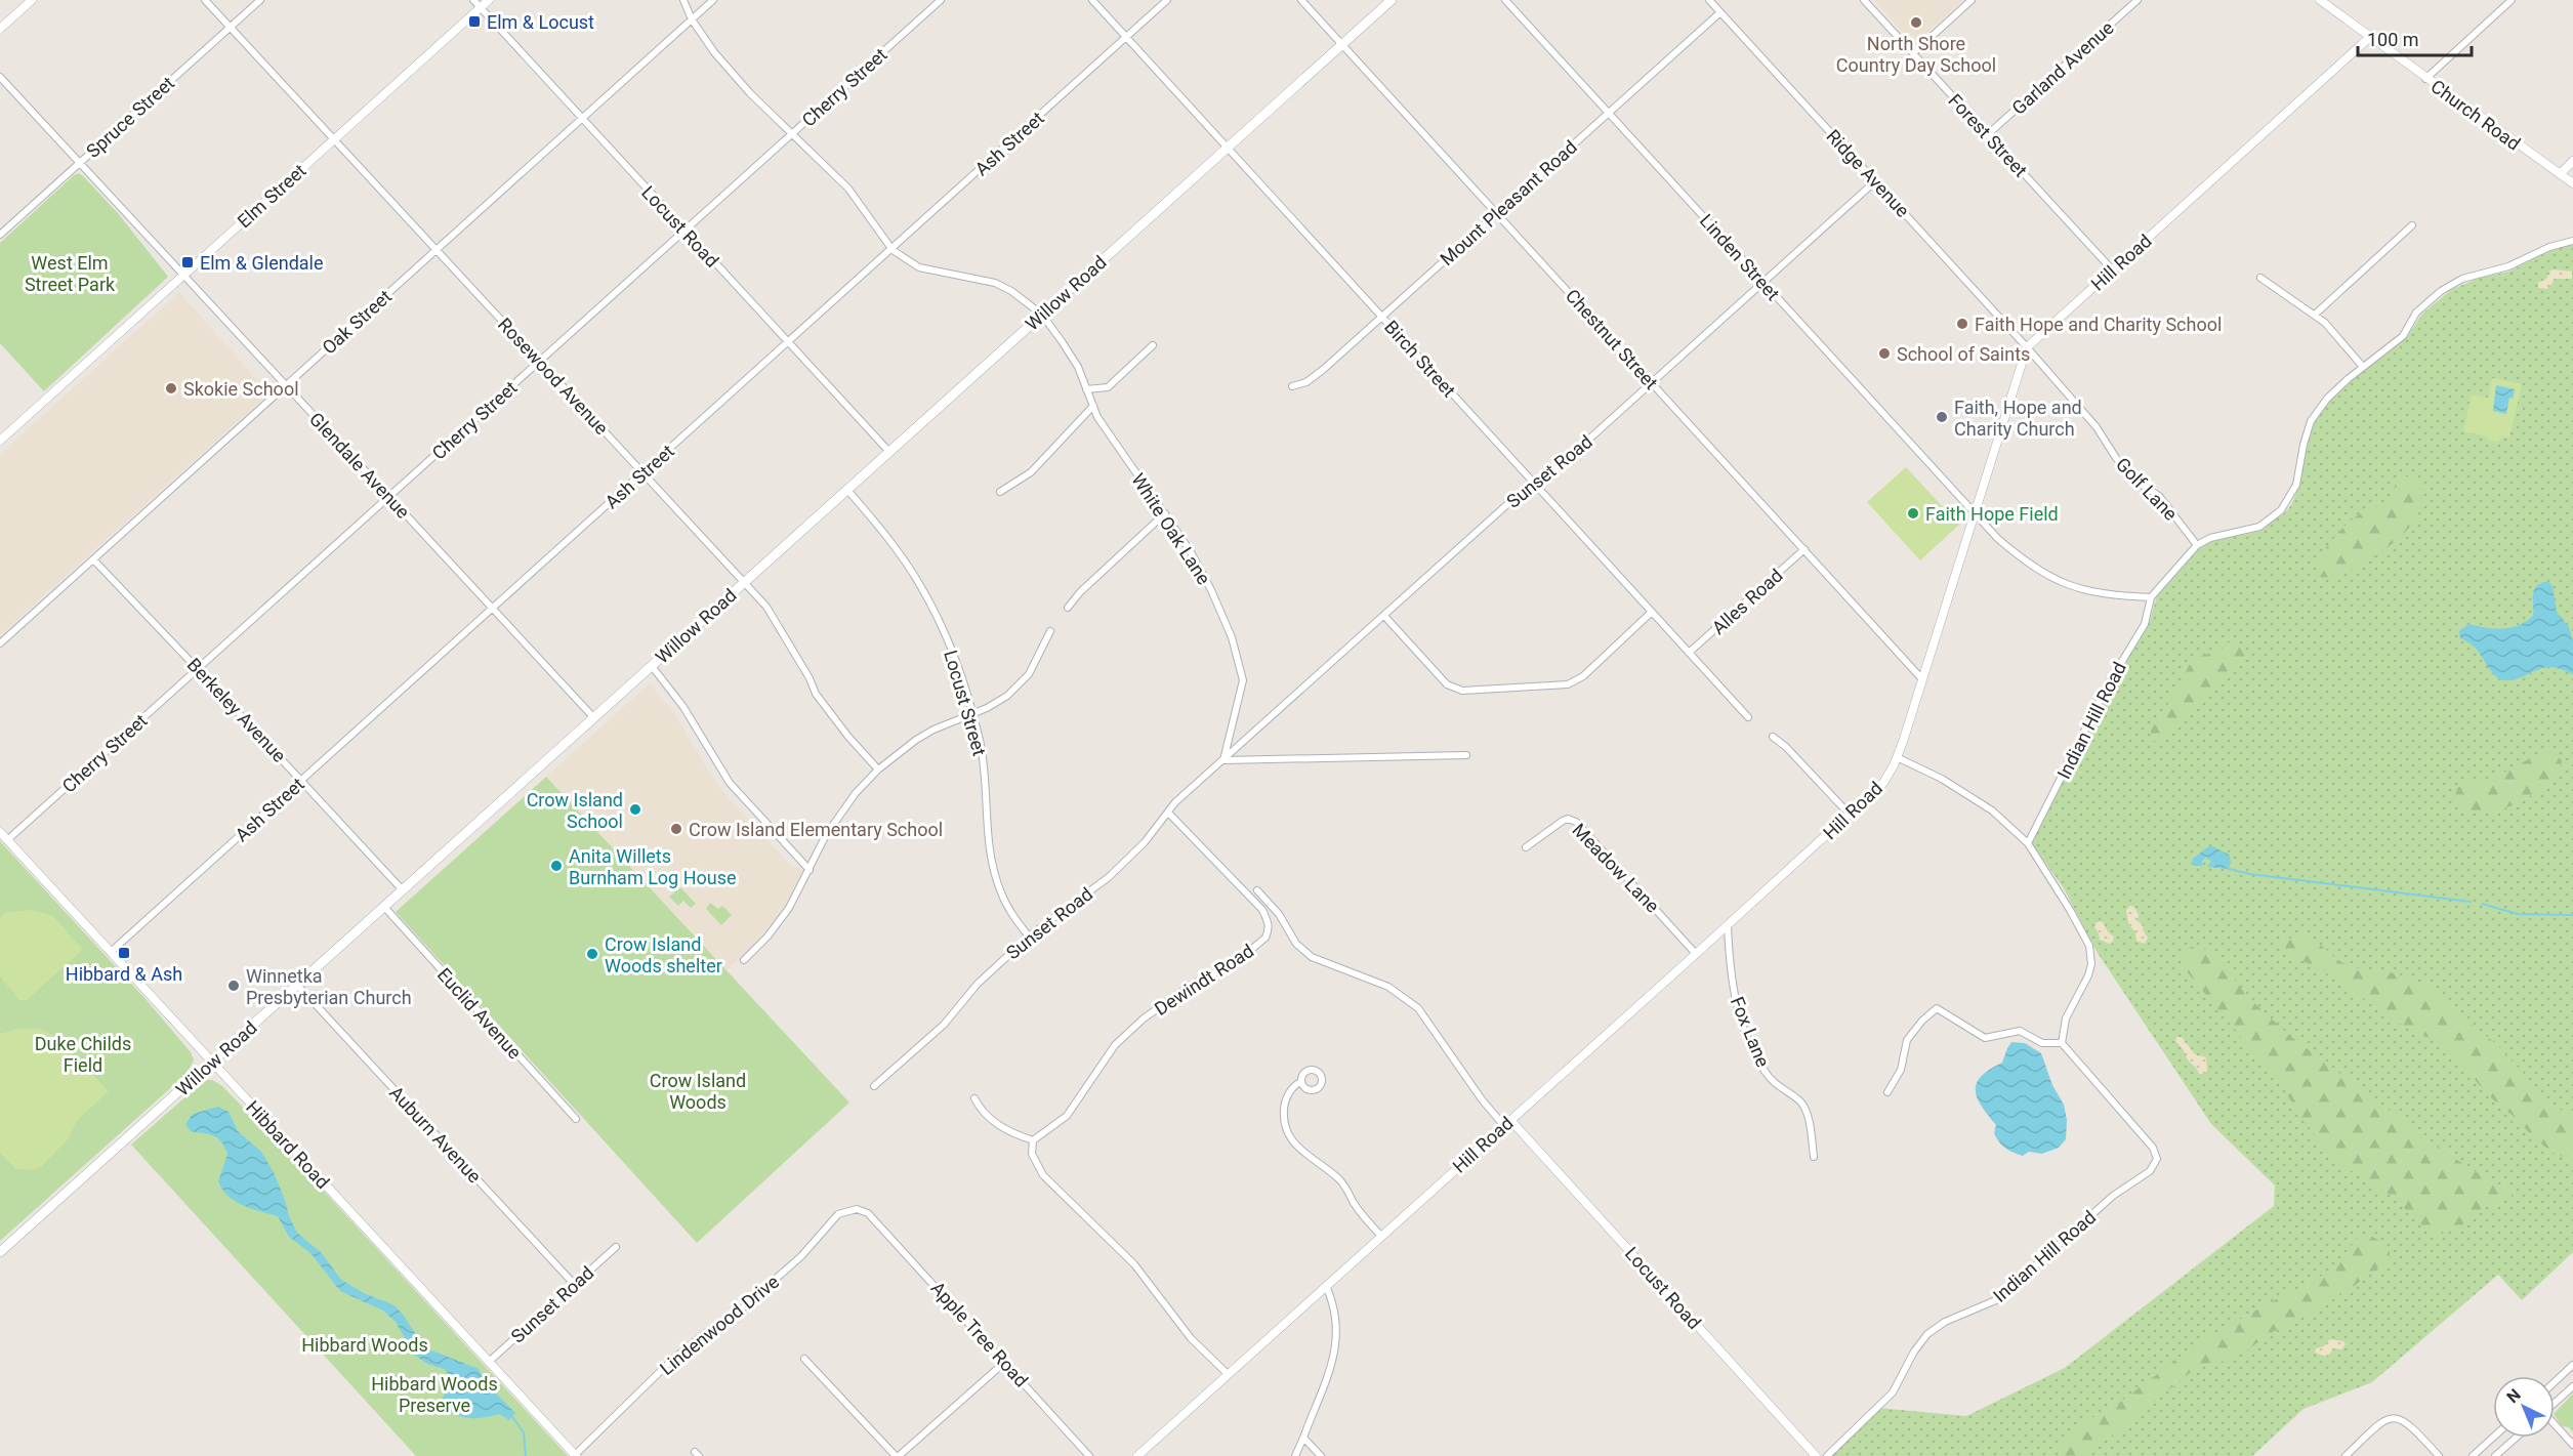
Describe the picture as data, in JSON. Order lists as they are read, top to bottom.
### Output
{
  "streets": {
    "main road": ["Willow Road"],
    "street": [
      "Garland Avenue",
      "Cherry Street",
      "Church Road",
      "Spruce Street",
      "Forest Street",
      "Ash Street",
      "Ridge Avenue",
      "Elm Street",
      "Mount Pleasant Road",
      "Locust Road",
      "Linden Street",
      "Hill Road",
      "Oak Street",
      "Chestnut Street",
      "Birch Street",
      "Rosewood Avenue",
      "Glendale Avenue",
      "Sunset Road",
      "Golf Lane",
      "White Oak Lane",
      "Alles Road",
      "Locust Street",
      "Berkeley Avenue",
      "Indian Hill Road",
      "Meadow Lane",
      "Dewindt Road",
      "Euclid Avenue",
      "Fox Lane",
      "Auburn Avenue",
      "Hibbard Road",
      "Lindenwood Drive",
      "Apple Tree Road"
    ]
  },
  "crossings": [
    ["Garland Avenue", "Forest Street"],
    ["Cherry Street", "Locust Road"],
    ["Cherry Street", "Rosewood Avenue"],
    ["Cherry Street", "Glendale Avenue"],
    ["Cherry Street", "Berkeley Avenue"],
    ["Cherry Street", "Hibbard Road"],
    ["Church Road", "Hill Road"],
    ["Spruce Street", "Rosewood Avenue"],
    ["Spruce Street", "Glendale Avenue"],
    ["Forest Street", "Hill Road"],
    ["Ash Street", "Locust Road"],
    ["Ash Street", "Birch Street"],
    ["Ash Street", "Rosewood Avenue"],
    ["Ash Street", "Glendale Avenue"],
    ["Ash Street", "White Oak Lane"],
    ["Ash Street", "Berkeley Avenue"],
    ["Ash Street", "Hibbard Road"],
    ["Ridge Avenue", "Mount Pleasant Road"],
    ["Ridge Avenue", "Hill Road"],
    ["Ridge Avenue", "Sunset Road"],
    ["Ridge Avenue", "Golf Lane"],
    ["Elm Street", "Locust Road"],
    ["Elm Street", "Rosewood Avenue"],
    ["Elm Street", "Glendale Avenue"],
    ["Mount Pleasant Road", "Linden Street"],
    ["Mount Pleasant Road", "Chestnut Street"],
    ["Mount Pleasant Road", "Birch Street"],
    ["Locust Road", "Hill Road"],
    ["Locust Road", "Willow Road"],
    ["Locust Road", "Oak Street"],
    ["Linden Street", "Hill Road"],
    ["Linden Street", "Sunset Road"],
    ["Hill Road", "Chestnut Street"],
    ["Hill Road", "Golf Lane"],
    ["Hill Road", "Meadow Lane"],
    ["Hill Road", "Fox Lane"],
    ["Willow Road", "Chestnut Street"],
    ["Willow Road", "Birch Street"],
    ["Willow Road", "Rosewood Avenue"],
    ["Willow Road", "Glendale Avenue"],
    ["Willow Road", "White Oak Lane"],
    ["Willow Road", "Locust Street"],
    ["Willow Road", "Berkeley Avenue"],
    ["Willow Road", "Euclid Avenue"],
    ["Willow Road", "Auburn Avenue"],
    ["Willow Road", "Hibbard Road"],
    ["Oak Street", "Rosewood Avenue"],
    ["Oak Street", "Glendale Avenue"],
    ["Oak Street", "Berkeley Avenue"],
    ["Chestnut Street", "Sunset Road"],
    ["Chestnut Street", "Alles Road"],
    ["Birch Street", "Sunset Road"],
    ["Birch Street", "Alles Road"],
    ["Sunset Road", "White Oak Lane"],
    ["Sunset Road", "Locust Street"],
    ["Sunset Road", "Dewindt Road"],
    ["Sunset Road", "Auburn Avenue"],
    ["Sunset Road", "Hibbard Road"],
    ["Golf Lane", "Indian Hill Road"],
    ["Hibbard Road", "Lindenwood Drive"],
    ["Lindenwood Drive", "Apple Tree Road"]
  ],
  "parks": [
    "West Elm Street Park",
    "Duke Childs Field",
    "Crow Island Woods",
    "Hibbard Woods",
    "Hibbard Woods Preserve"
  ],
  "places": {
    "transit": ["Elm & Locust", "Elm & Glendale", "Hibbard & Ash"],
    "other": [
      "North Shore Country Day School",
      "Faith Hope and Charity School",
      "School of Saints",
      "Skokie School",
      "Faith, Hope and Charity Church",
      "Faith Hope Field",
      "Crow Island School",
      "Crow Island Elementary School",
      "Anita Willets Burnham Log House",
      "Crow Island Woods shelter",
      "Winnetka Presbyterian Church"
    ]
  },
  "scale_bar": "100 m",
  "north": "top left"
}
